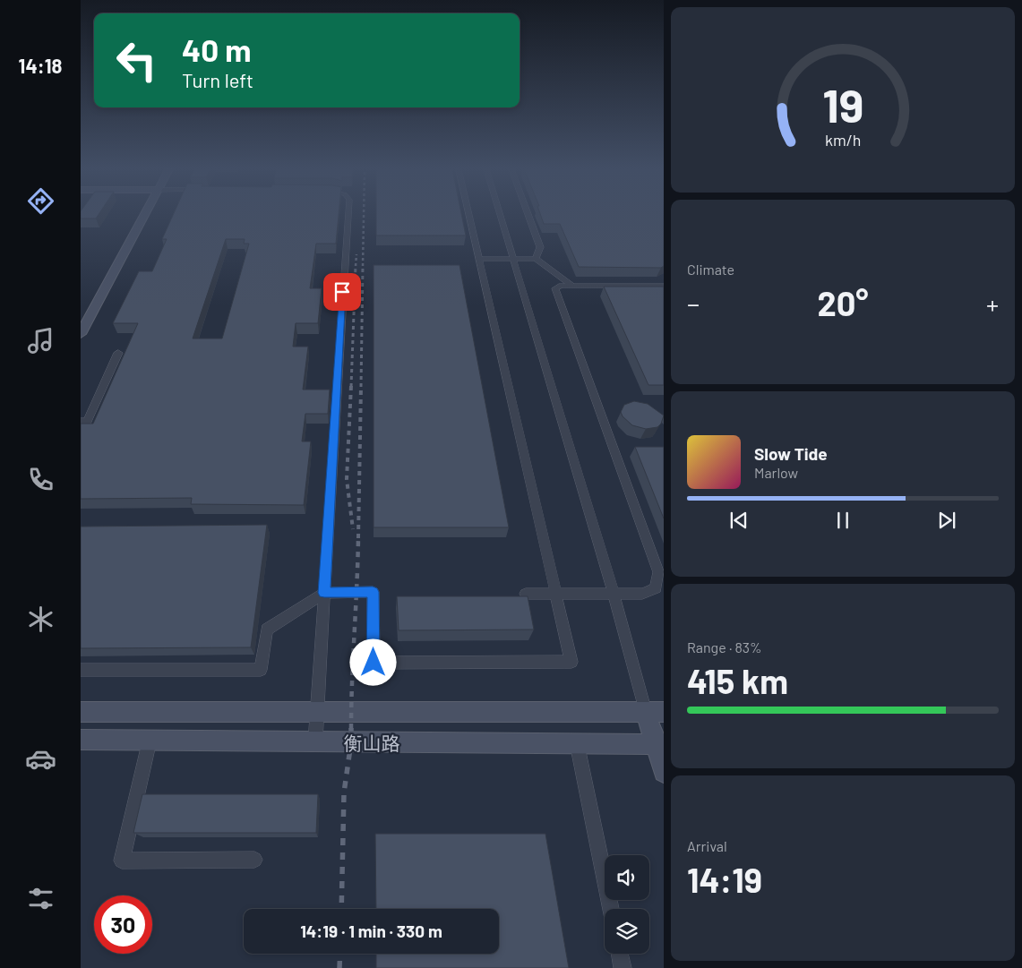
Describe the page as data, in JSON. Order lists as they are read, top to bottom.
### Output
{
  "streets": {
    "street": ["衡山路"]
  },
  "page": {
    "tabs": "14:18",
    "turn": ["40 m", "Turn left"],
    "tile": [
      "Climate",
      ["Range · 83%", "415 km"],
      ["Arrival", "14:19"]
    ],
    "heat": ["−", "20°", "+"],
    "song": ["Slow Tide", "Marlow"],
    "limit": "30",
    "trip": "14:19 · 1 min · 330 m",
    "gauge": ["19", "km/h"]
  }
}
